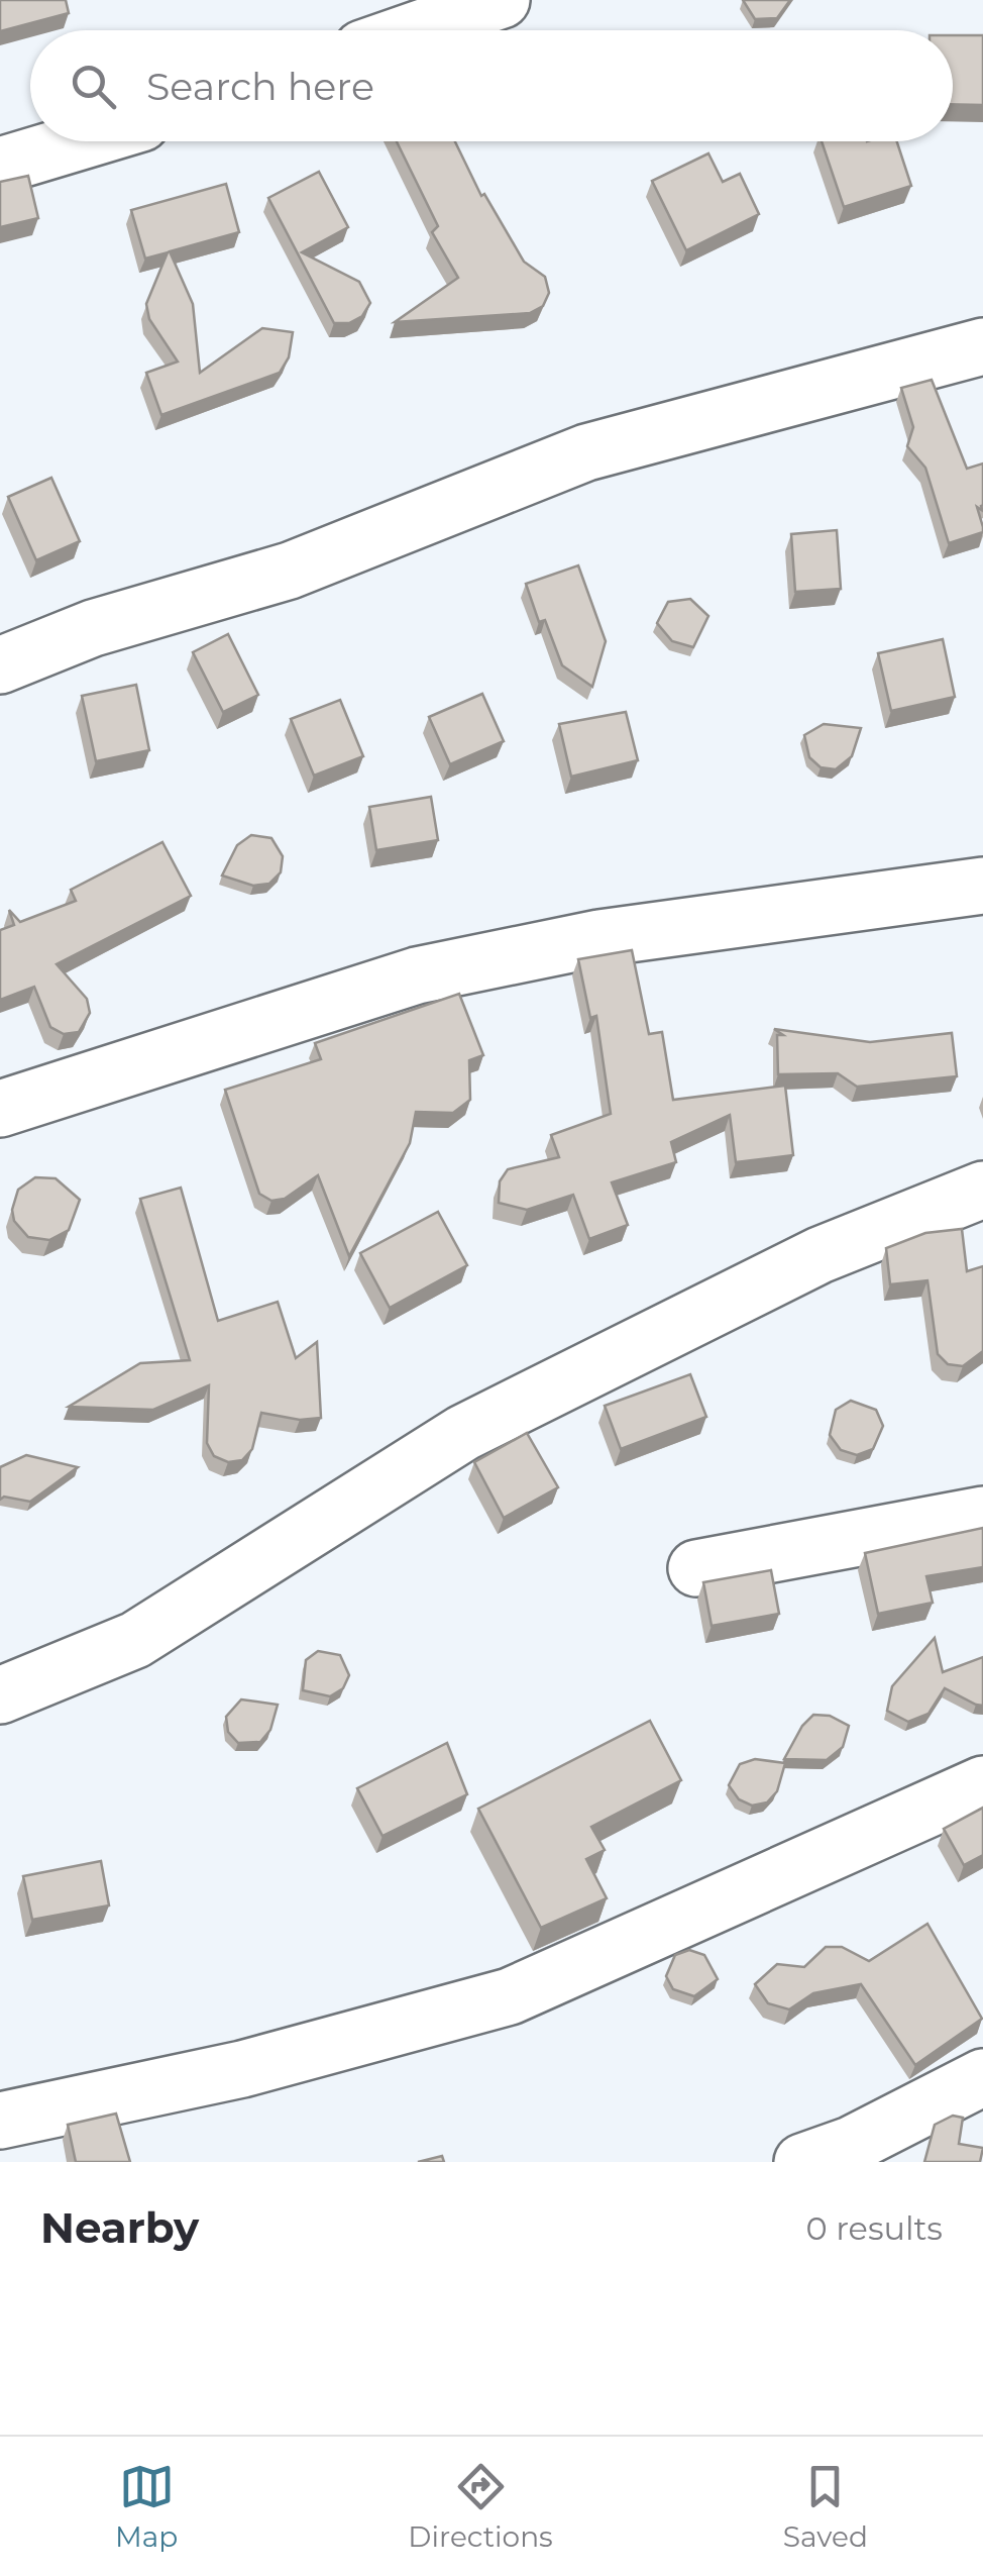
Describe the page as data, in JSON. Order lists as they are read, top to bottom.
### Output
{
  "page": {
    "search": "Search here",
    "heading": ["Nearby", "0 results"],
    "nav": ["Map", "Directions", "Saved"]
  }
}
